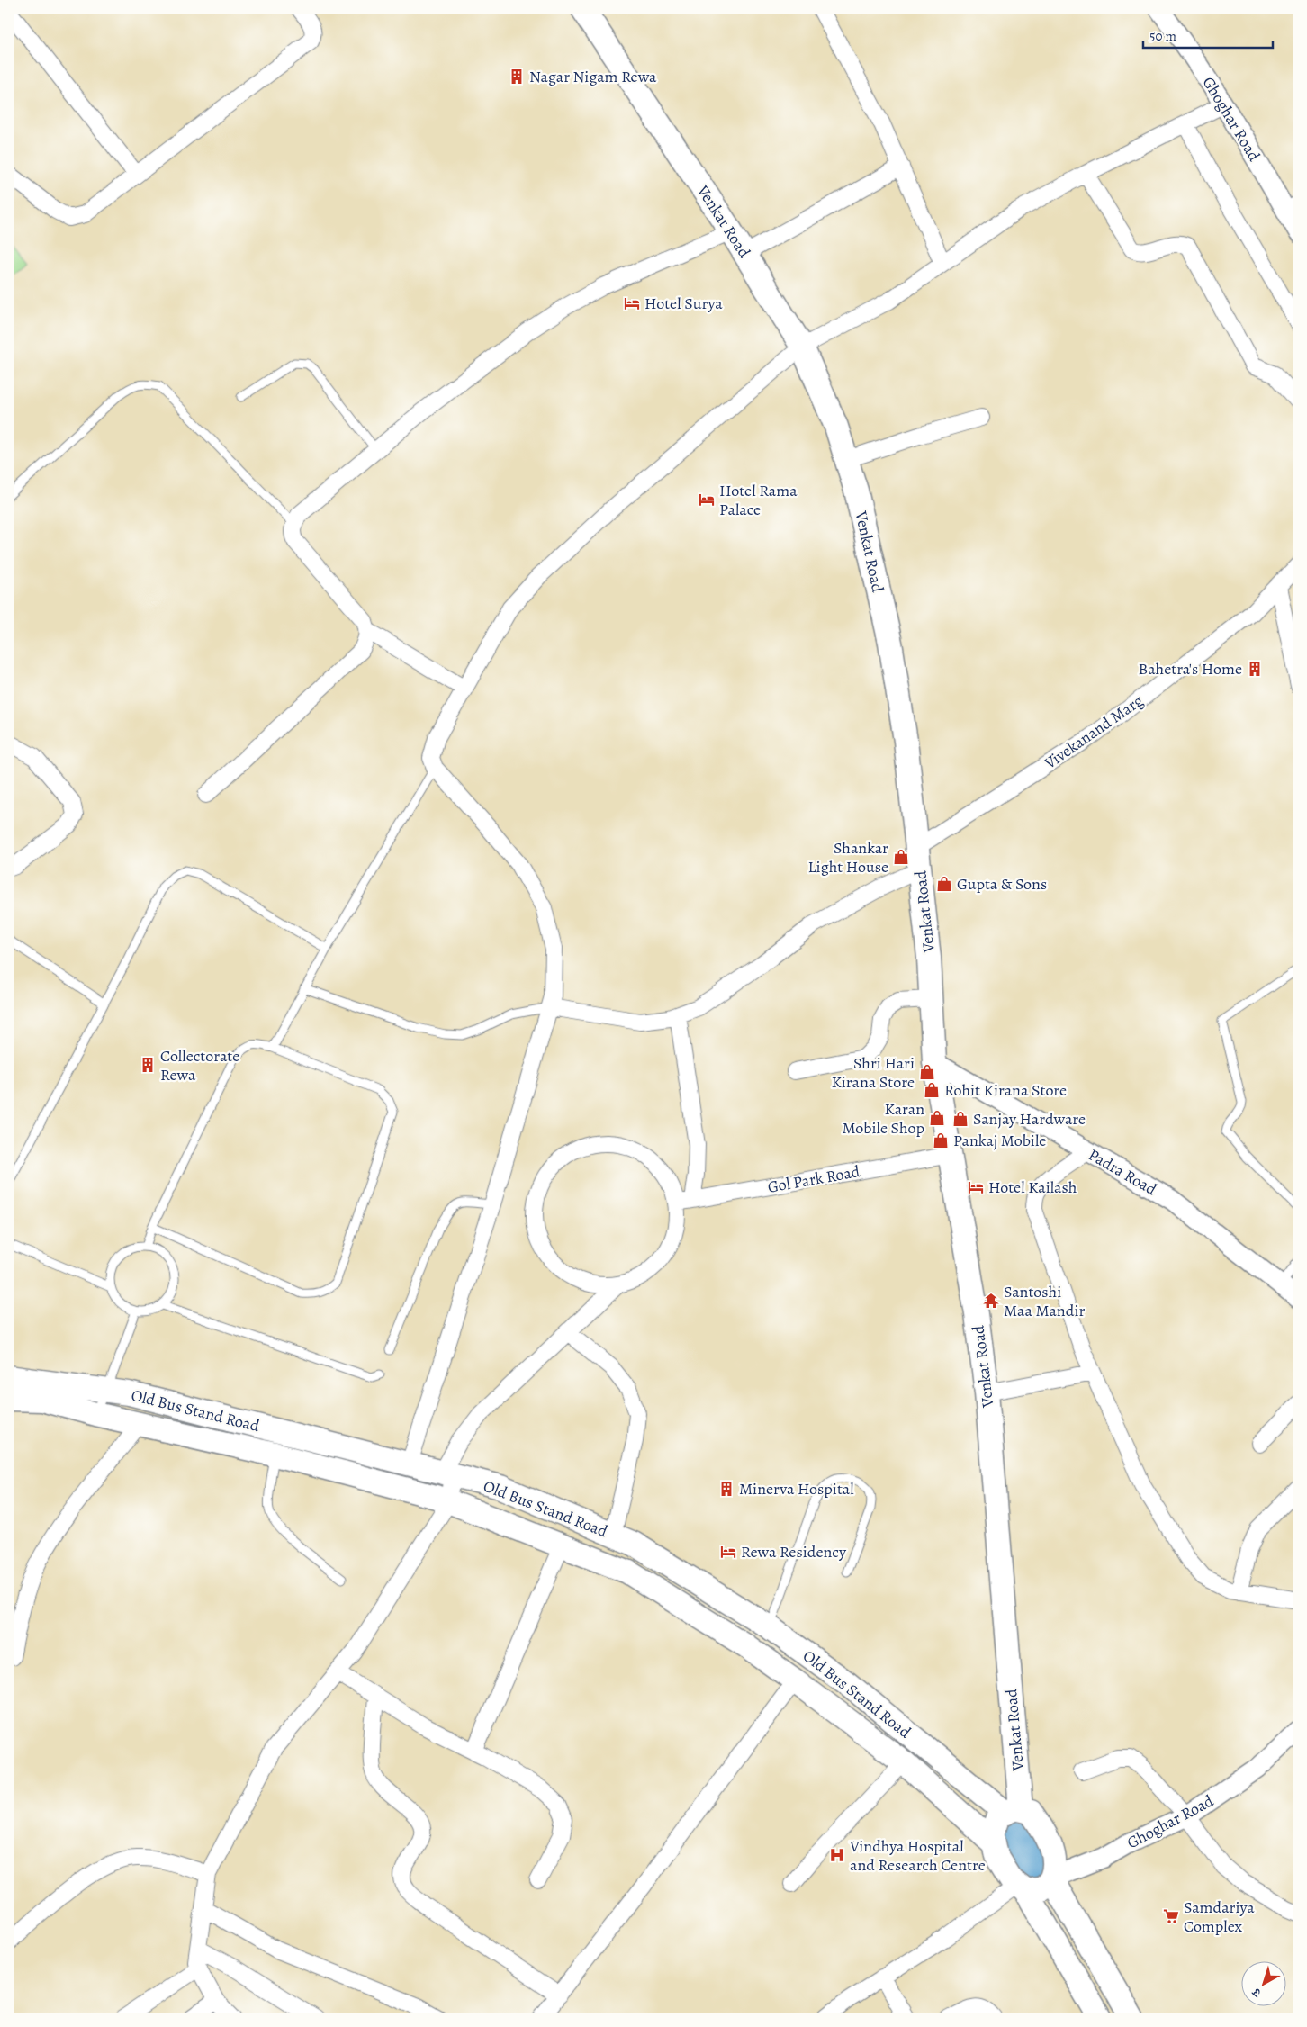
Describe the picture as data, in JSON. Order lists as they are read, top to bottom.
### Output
{
  "streets": {
    "main road": ["Venkat Road", "Old Bus Stand Road"],
    "street": [
      "Ghoghar Road",
      "Vivekanand Marg",
      "Padra Road",
      "Gol Park Road"
    ]
  },
  "crossings": [
    ["Ghoghar Road", "Venkat Road"],
    ["Ghoghar Road", "Old Bus Stand Road"],
    ["Venkat Road", "Vivekanand Marg"],
    ["Venkat Road", "Padra Road"],
    ["Venkat Road", "Gol Park Road"],
    ["Venkat Road", "Old Bus Stand Road"]
  ],
  "places": {
    "building": [
      "Nagar Nigam Rewa",
      "Bahetra's Home",
      "Collectorate Rewa",
      "Minerva Hospital"
    ],
    "hotel": [
      "Hotel Surya",
      "Hotel Rama Palace",
      "Hotel Kailash",
      "Rewa Residency"
    ],
    "shop": [
      "Shankar Light House",
      "Gupta & Sons",
      "Shri Hari Kirana Store",
      "Rohit Kirana Store",
      "Karan Mobile Shop",
      "Sanjay Hardware",
      "Pankaj Mobile"
    ],
    "temple": ["Santoshi Maa Mandir"],
    "hospital": ["Vindhya Hospital and Research Centre"],
    "supermarket": ["Samdariya Complex"]
  },
  "scale_bar": "50 m",
  "north": "bottom left"
}
